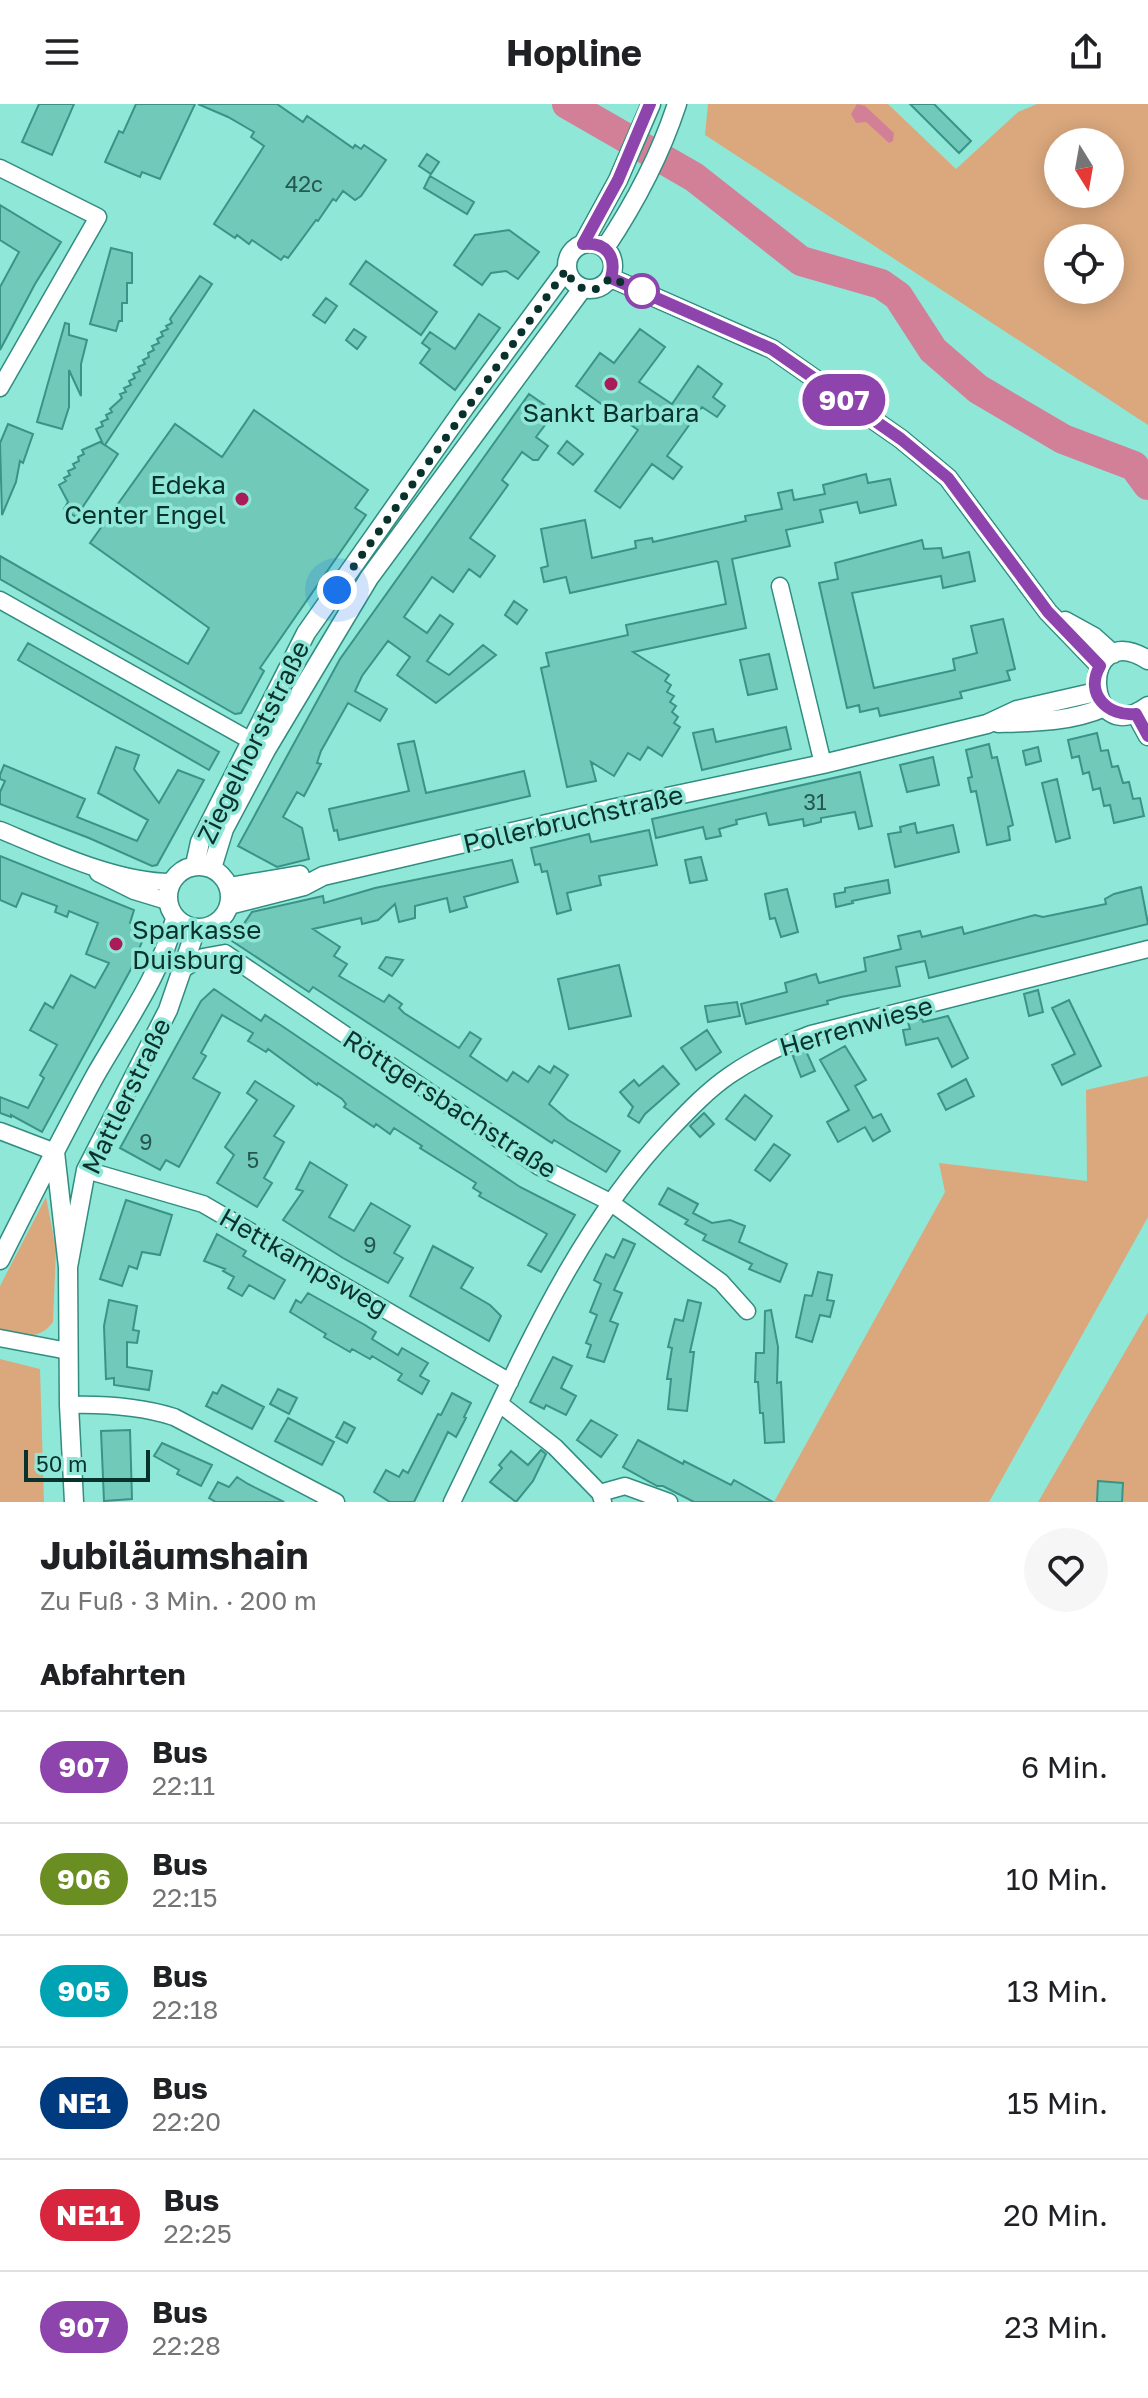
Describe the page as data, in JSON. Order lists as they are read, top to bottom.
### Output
{
  "streets": {
    "street": [
      "Ziegelhorststraße",
      "Pollerbruchstraße",
      "Herrenwiese",
      "Mattlerstraße",
      "Röttgersbachstraße",
      "Hettkampsweg"
    ]
  },
  "crossings": [
    ["Ziegelhorststraße", "Pollerbruchstraße"],
    ["Ziegelhorststraße", "Mattlerstraße"],
    ["Pollerbruchstraße", "Mattlerstraße"],
    ["Herrenwiese", "Röttgersbachstraße"],
    ["Herrenwiese", "Hettkampsweg"],
    ["Mattlerstraße", "Röttgersbachstraße"],
    ["Mattlerstraße", "Hettkampsweg"]
  ],
  "places": ["Sankt Barbara", "Edeka Center Engel", "Sparkasse Duisburg"],
  "lines": ["bus line 907"],
  "house_numbers": [
    "42c",
    "31",
    "9",
    "5",
    "9"
  ],
  "scale_bar": "50 m",
  "north": "bottom",
  "page": {
    "header": "Hopline",
    "on_map": "907",
    "scale": "50 m",
    "heading": [
      ["Jubiläumshain", "Zu Fuß · 3 Min. · 200 m"],
      "Abfahrten"
    ],
    "list": [
      {
        "mark": "907",
        "name": "Bus",
        "note": "22:11",
        "value": "6 Min."
      },
      {
        "mark": "906",
        "name": "Bus",
        "note": "22:15",
        "value": "10 Min."
      },
      {
        "mark": "905",
        "name": "Bus",
        "note": "22:18",
        "value": "13 Min."
      },
      {
        "mark": "NE1",
        "name": "Bus",
        "note": "22:20",
        "value": "15 Min."
      },
      {
        "mark": "NE11",
        "name": "Bus",
        "note": "22:25",
        "value": "20 Min."
      },
      {
        "mark": "907",
        "name": "Bus",
        "note": "22:28",
        "value": "23 Min."
      }
    ]
  }
}
